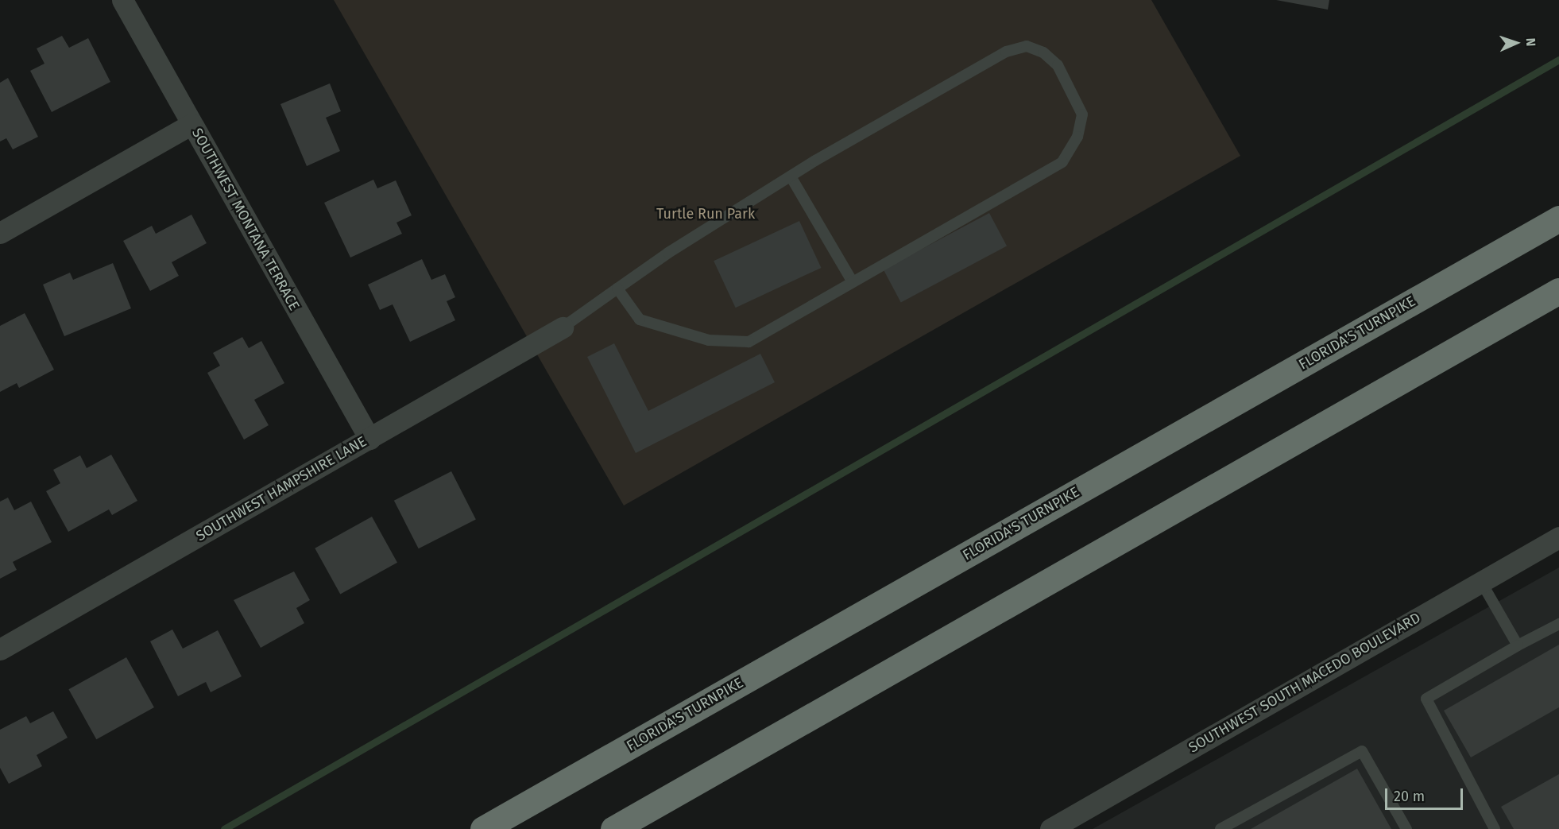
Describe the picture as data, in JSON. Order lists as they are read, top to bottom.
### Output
{
  "streets": {
    "highway": ["FLORIDA'S TURNPIKE"],
    "street": ["SOUTHWEST MONTANA TERRACE", "SOUTHWEST HAMPSHIRE LANE", "SOUTHWEST SOUTH MACEDO BOULEVARD"]
  },
  "crossings": [
    ["SOUTHWEST MONTANA TERRACE", "SOUTHWEST HAMPSHIRE LANE"]
  ],
  "parks": ["Turtle Run Park"],
  "scale_bar": "20 m",
  "north": "right"
}
